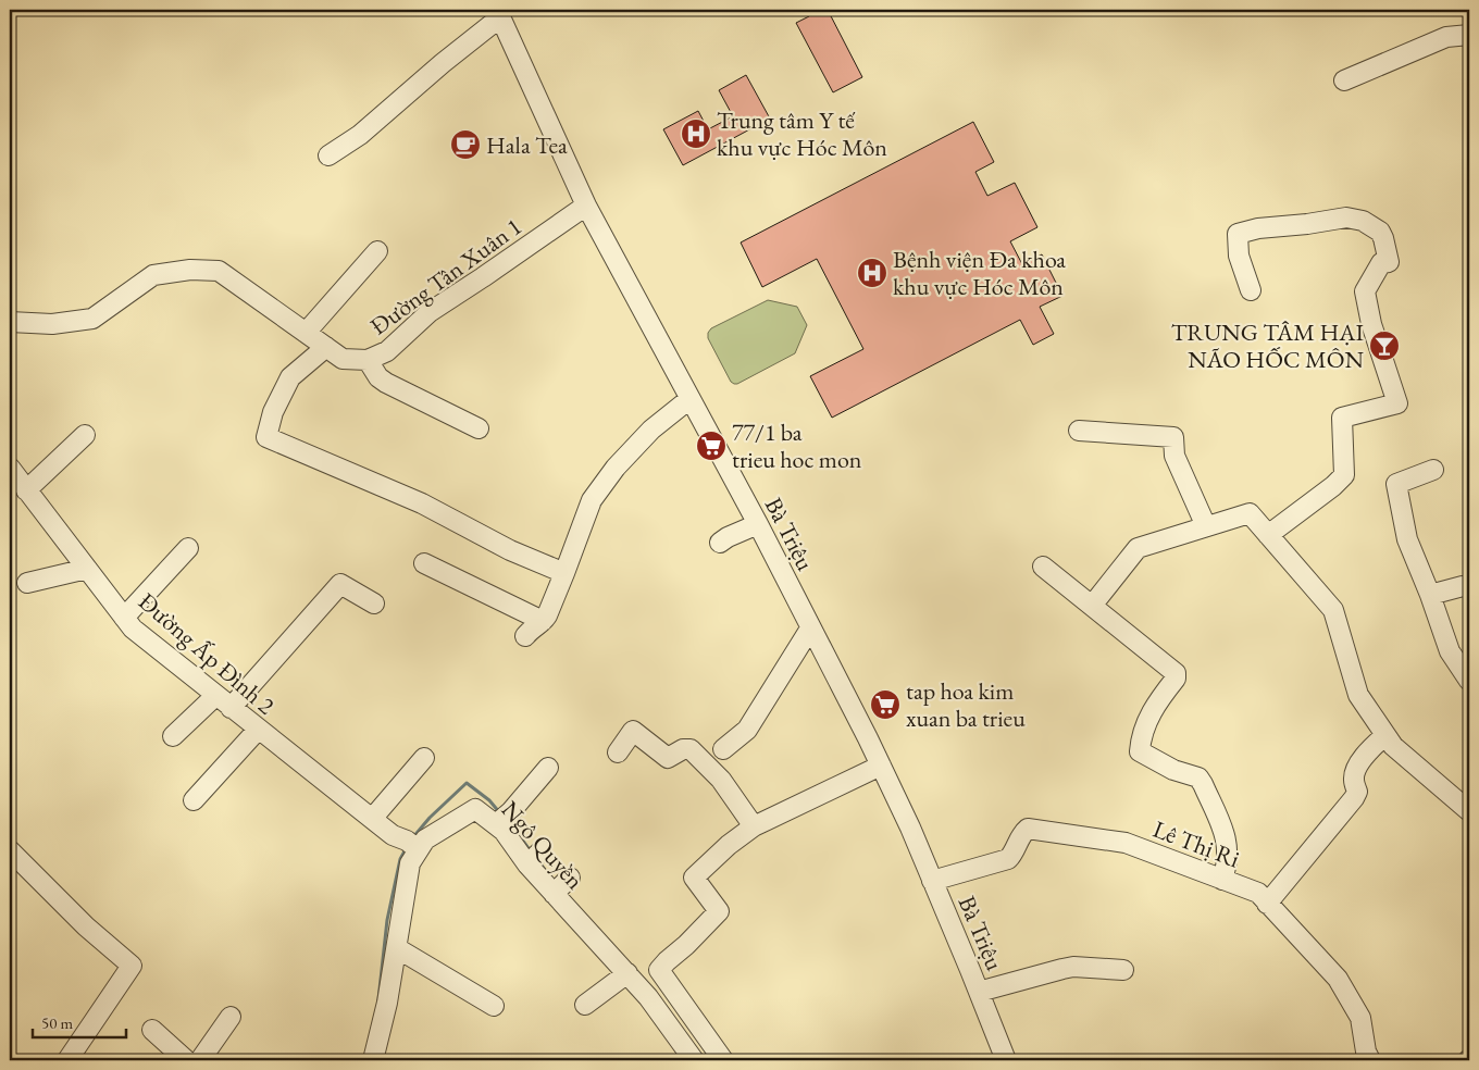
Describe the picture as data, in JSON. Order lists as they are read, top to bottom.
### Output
{
  "streets": {
    "street": [
      "Đường Tân Xuân 1",
      "Bà Triệu",
      "Đường Ấp Đình 2",
      "Lê Thị Ri",
      "Ngô Quyền"
    ]
  },
  "crossings": [
    ["Đường Tân Xuân 1", "Bà Triệu"],
    ["Bà Triệu", "Lê Thị Ri"],
    ["Đường Ấp Đình 2", "Ngô Quyền"]
  ],
  "places": {
    "hospital": ["Trung tâm Y tế khu vực Hóc Môn", "Bệnh viện Đa khoa khu vực Hóc Môn"],
    "cafe": ["Hala Tea"],
    "bar": ["TRUNG TÂM HẠI NÃO HỐC MÔN"],
    "supermarket": ["77/1 ba trieu hoc mon", "tap hoa kim xuan ba trieu"]
  },
  "scale_bar": "50 m"
}
